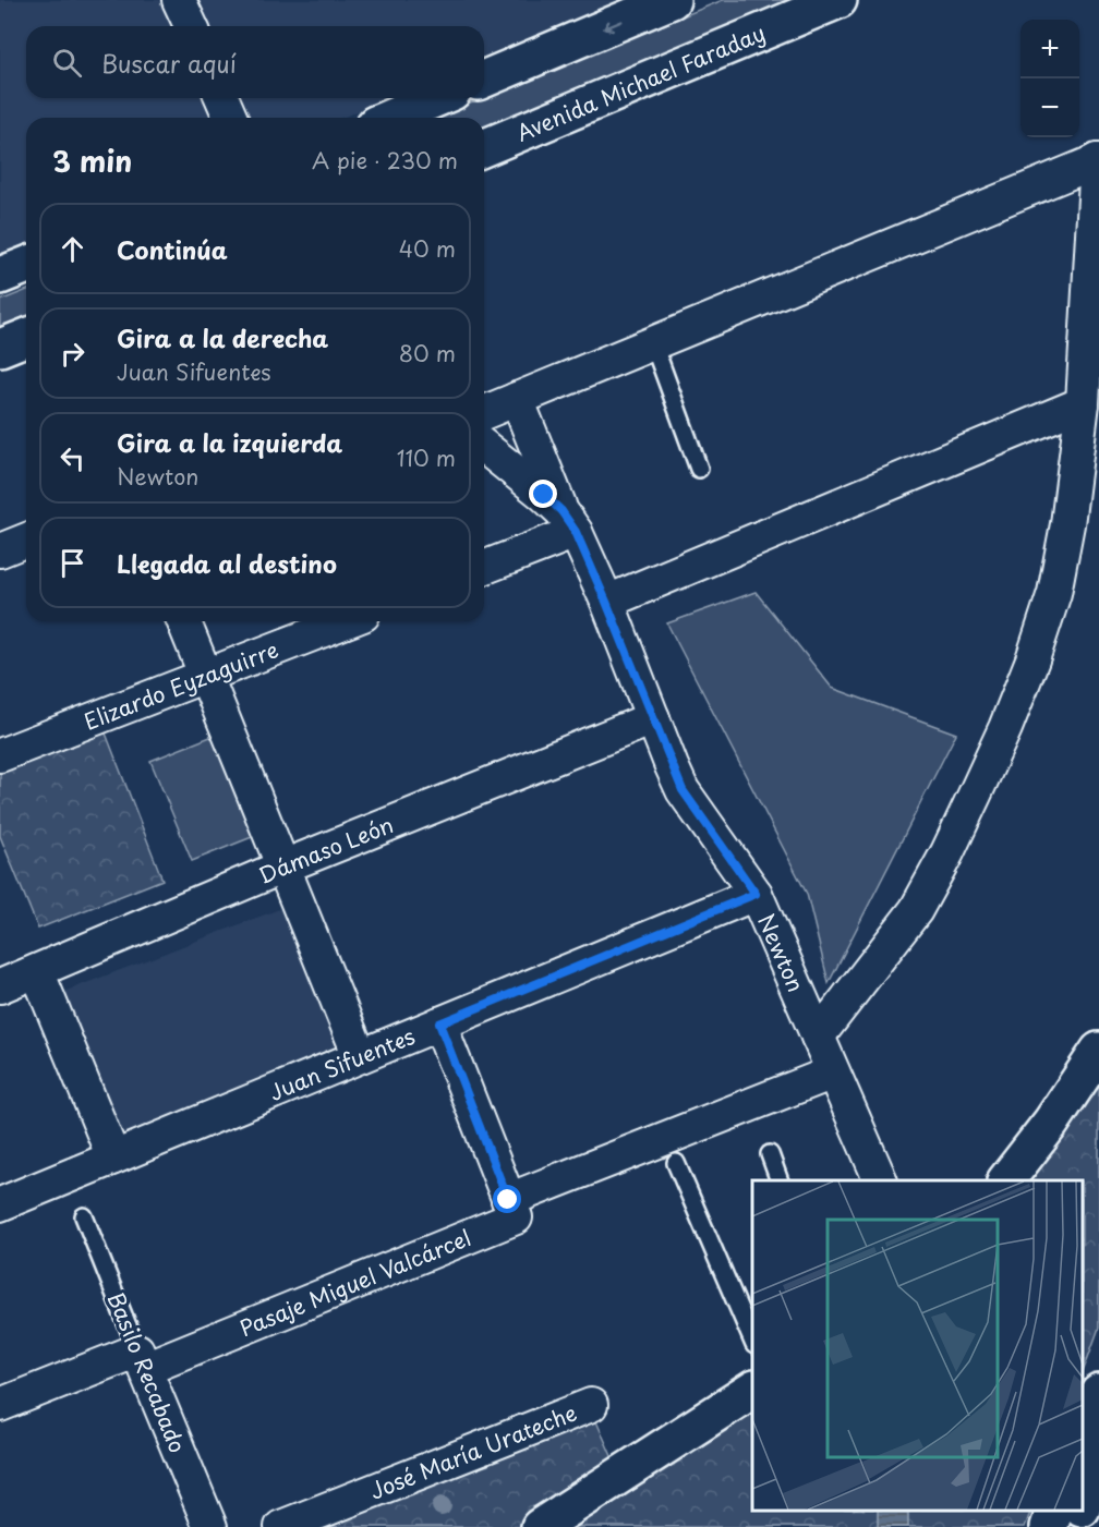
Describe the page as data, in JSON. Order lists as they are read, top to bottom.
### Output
{
  "streets": {
    "main road": ["Avenida Michael Faraday"],
    "street": [
      "Elizardo Eyzaguirre",
      "Dámaso León",
      "Newton",
      "Juan Sifuentes",
      "Pasaje Miguel Valcárcel",
      "Basilo Recabado",
      "José María Urateche"
    ]
  },
  "crossings": [
    ["Dámaso León", "Newton"],
    ["Newton", "Juan Sifuentes"],
    ["Pasaje Miguel Valcárcel", "Basilo Recabado"]
  ],
  "page": {
    "map_buttons": ["+", "−"],
    "search": "Buscar aquí",
    "heading": ["3 min", "A pie · 230 m"],
    "list": [
      ["Continúa", "40 m"],
      ["Gira a la derecha", "Juan Sifuentes", "80 m"],
      ["Gira a la izquierda", "Newton", "110 m"],
      "Llegada al destino"
    ]
  }
}
